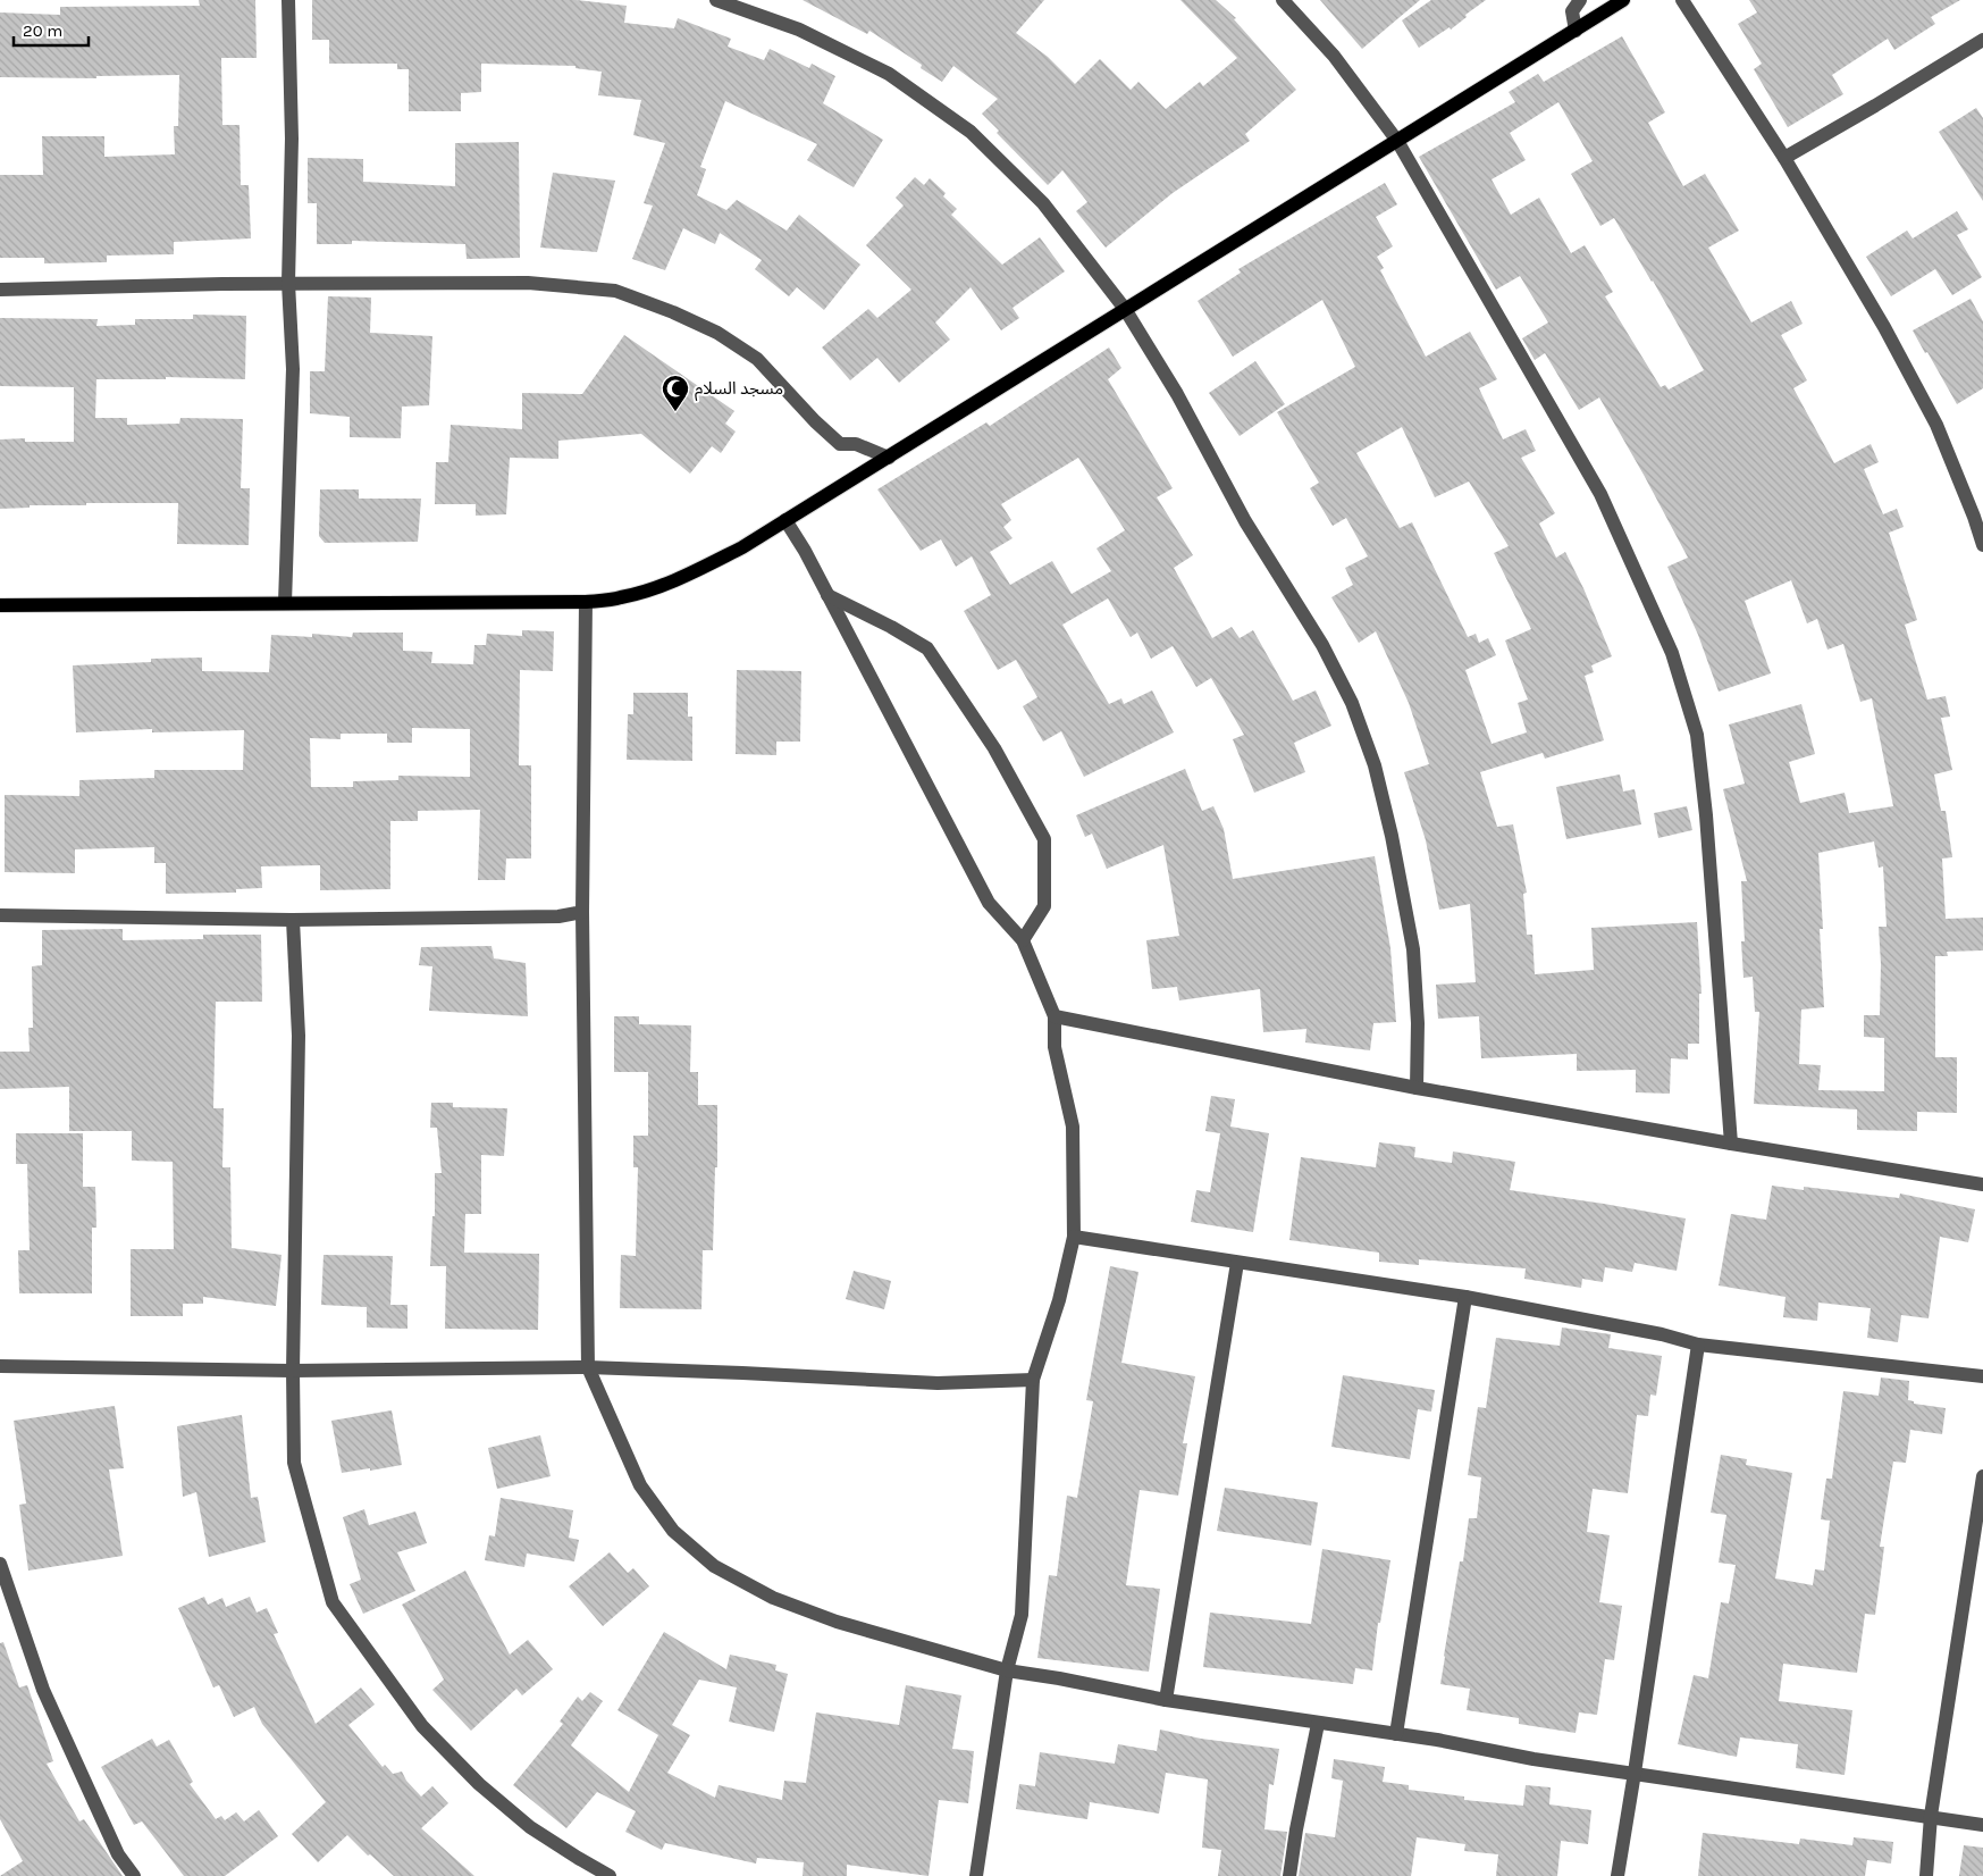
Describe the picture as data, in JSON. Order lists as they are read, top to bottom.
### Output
{
  "places": {
    "mosque": ["مسجد السلام"]
  },
  "scale_bar": "20 m"
}
